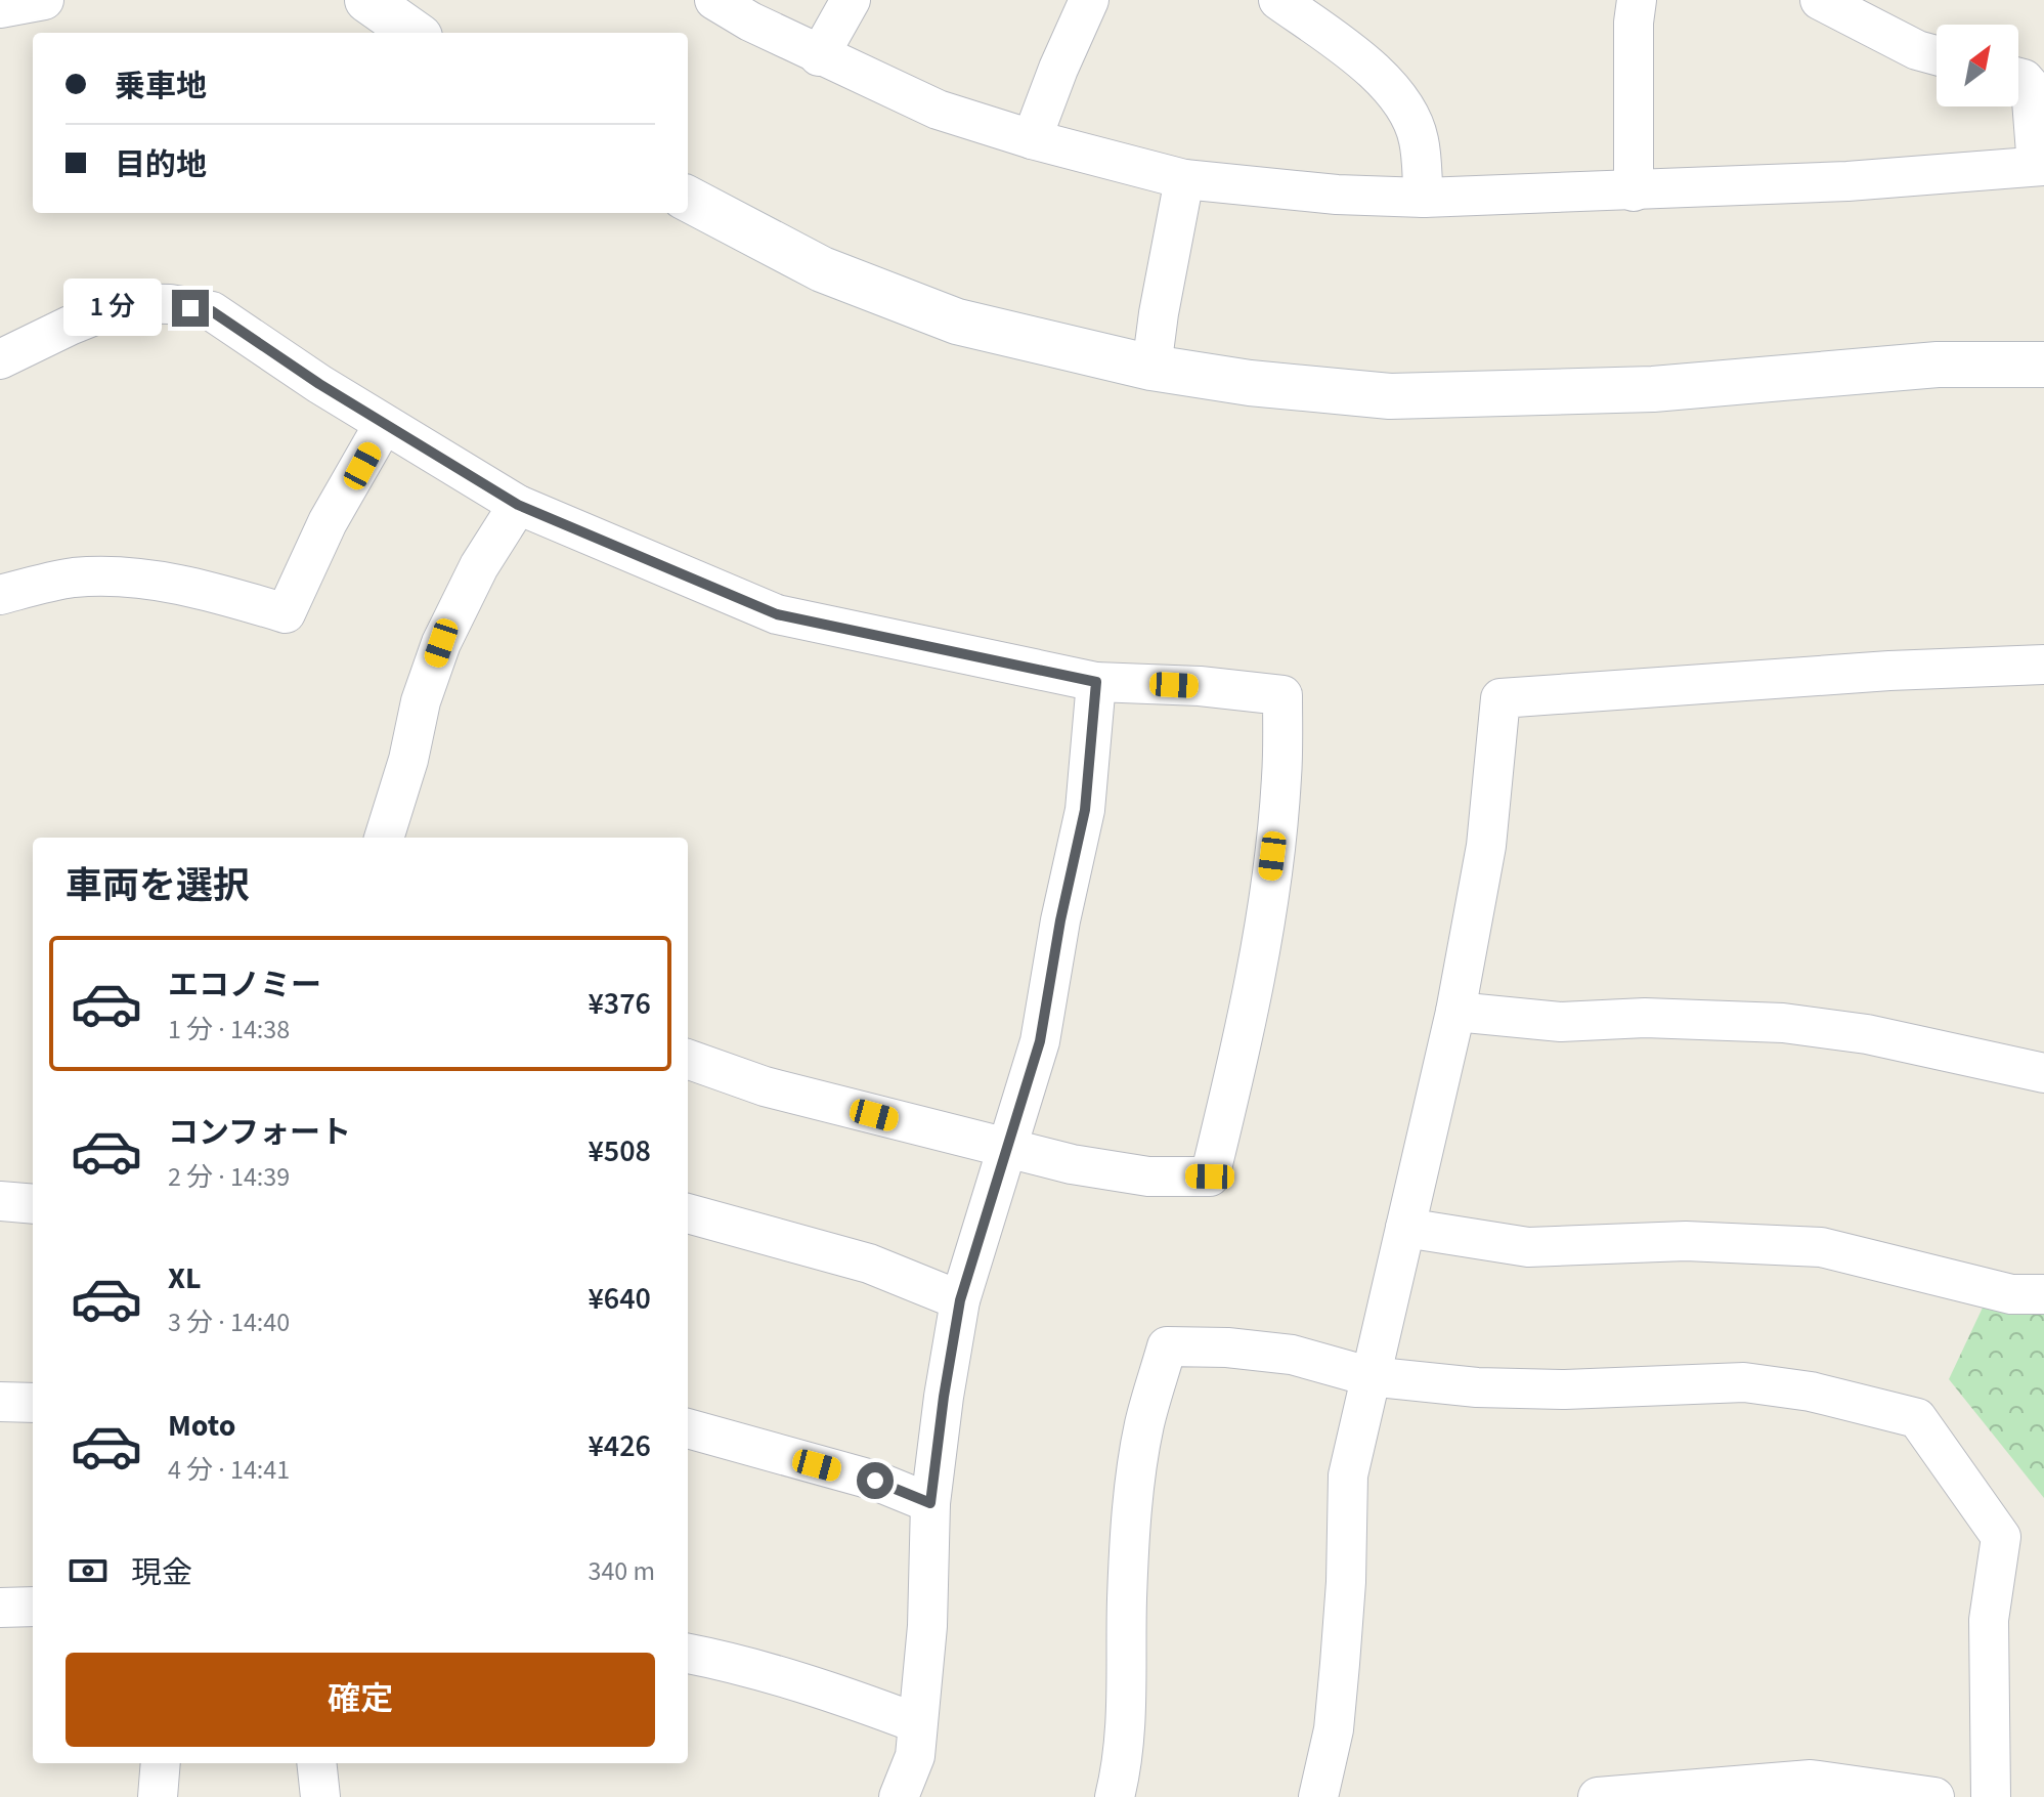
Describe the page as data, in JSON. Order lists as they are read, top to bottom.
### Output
{
  "north": "top right",
  "page": {
    "banner": ["乗車地", "目的地"],
    "bubble": "1 分",
    "heading": "車両を選択",
    "list": [
      {
        "name": "エコノミー",
        "note": "1 分 · 14:38",
        "value": "¥376"
      },
      {
        "name": "コンフォート",
        "note": "2 分 · 14:39",
        "value": "¥508"
      },
      {
        "name": "XL",
        "note": "3 分 · 14:40",
        "value": "¥640"
      },
      {
        "name": "Moto",
        "note": "4 分 · 14:41",
        "value": "¥426"
      }
    ],
    "pay": ["現金", "340 m"],
    "buttons": "確定"
  }
}
